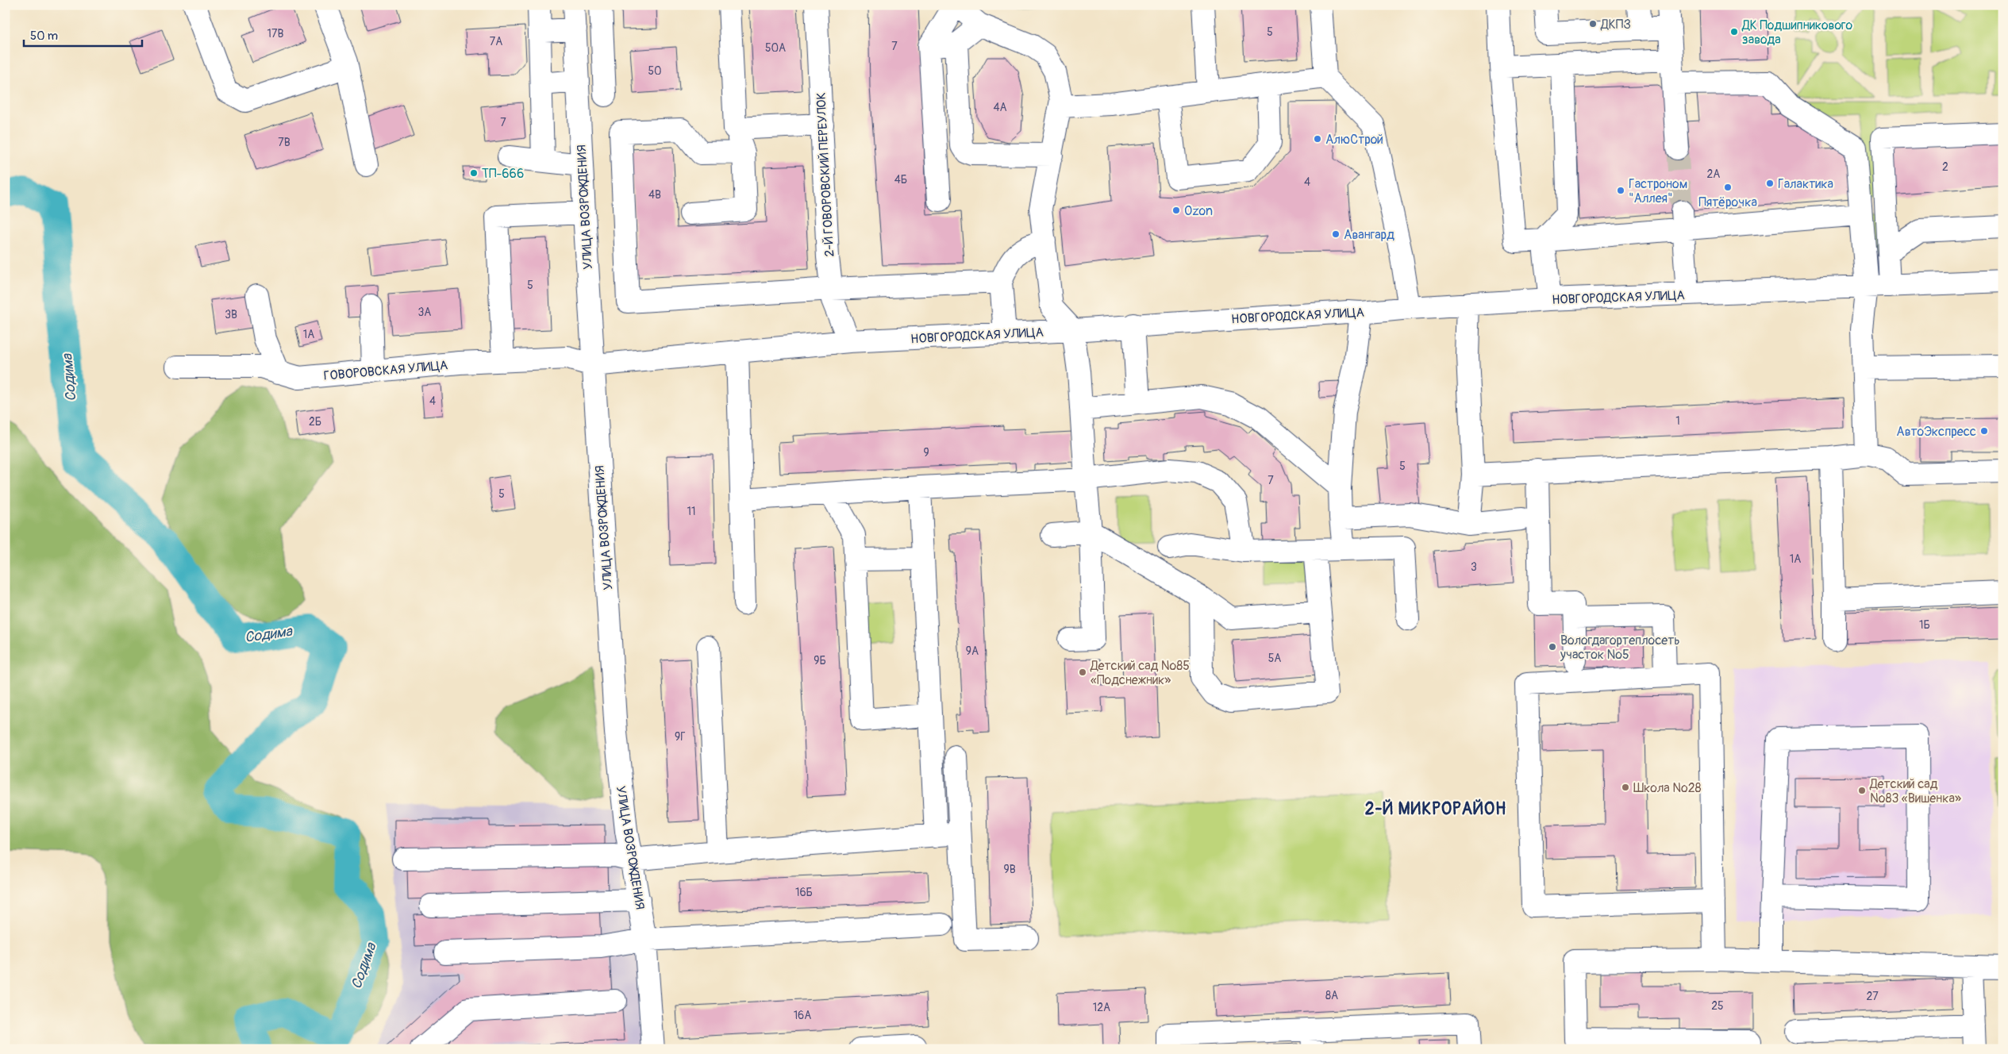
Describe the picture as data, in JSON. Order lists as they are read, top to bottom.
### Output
{
  "streets": {
    "street": [
      "2-Й ГОВОРОВСКИЙ ПЕРЕУЛОК",
      "УЛИЦА ВОЗРОЖДЕНИЯ",
      "НОВГОРОДСКАЯ УЛИЦА",
      "ГОВОРОВСКАЯ УЛИЦА"
    ]
  },
  "crossings": [
    ["2-Й ГОВОРОВСКИЙ ПЕРЕУЛОК", "НОВГОРОДСКАЯ УЛИЦА"],
    ["УЛИЦА ВОЗРОЖДЕНИЯ", "НОВГОРОДСКАЯ УЛИЦА"],
    ["УЛИЦА ВОЗРОЖДЕНИЯ", "ГОВОРОВСКАЯ УЛИЦА"],
    ["НОВГОРОДСКАЯ УЛИЦА", "ГОВОРОВСКАЯ УЛИЦА"]
  ],
  "districts": ["2-Й МИКРОРАЙОН"],
  "water": ["Содима"],
  "places": [
    "ДКПЗ",
    "ДК Подшипникового завода",
    "АлюСтрой",
    "ТП-666",
    "Галактика",
    "Пятёрочка",
    "Гастроном \"Аллея\"",
    "Ozon",
    "Авангард",
    "АвтоЭкспресс",
    "Вологдагортеплосеть участок №5",
    "Детский сад №85 «Подснежник»",
    "Школа №28",
    "Детский сад №83 «Вишенка»"
  ],
  "house_numbers": [
    "5",
    "17В",
    "7А",
    "7",
    "50А",
    "50",
    "4А",
    "7",
    "7В",
    "2",
    "2А",
    "4Б",
    "4",
    "4В",
    "5",
    "3А",
    "3В",
    "1А",
    "4",
    "1",
    "2Б",
    "9",
    "5",
    "7",
    "5",
    "11",
    "1А",
    "3",
    "1Б",
    "9А",
    "5А",
    "9Б",
    "9Г",
    "9В",
    "16Б",
    "8А",
    "27",
    "25",
    "12А",
    "16А"
  ],
  "scale_bar": "50 m"
}
